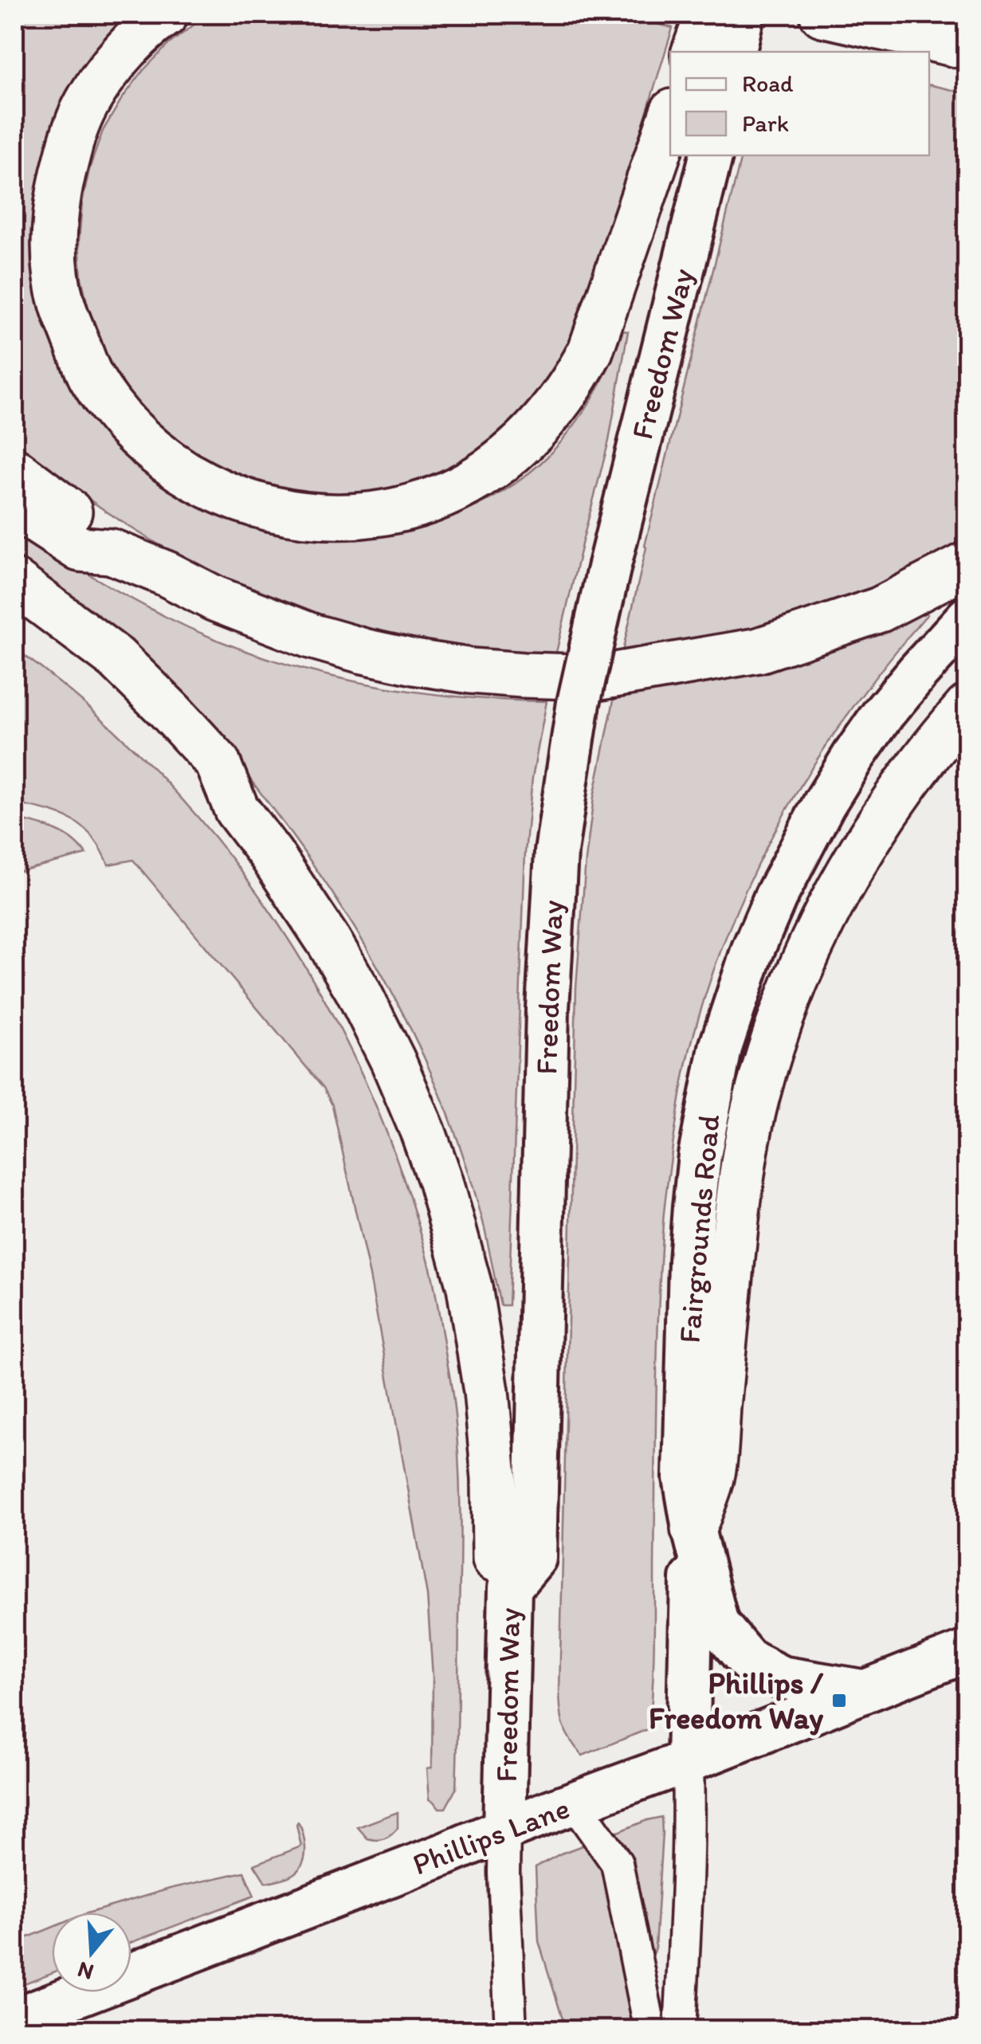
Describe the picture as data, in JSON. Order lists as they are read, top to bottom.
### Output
{
  "streets": {
    "main road": ["Freedom Way", "Fairgrounds Road", "Phillips Lane"]
  },
  "crossings": [
    ["Freedom Way", "Phillips Lane"]
  ],
  "places": {
    "transit": ["Phillips / Freedom Way"]
  },
  "legend": ["Road", "Park"],
  "north": "bottom"
}
